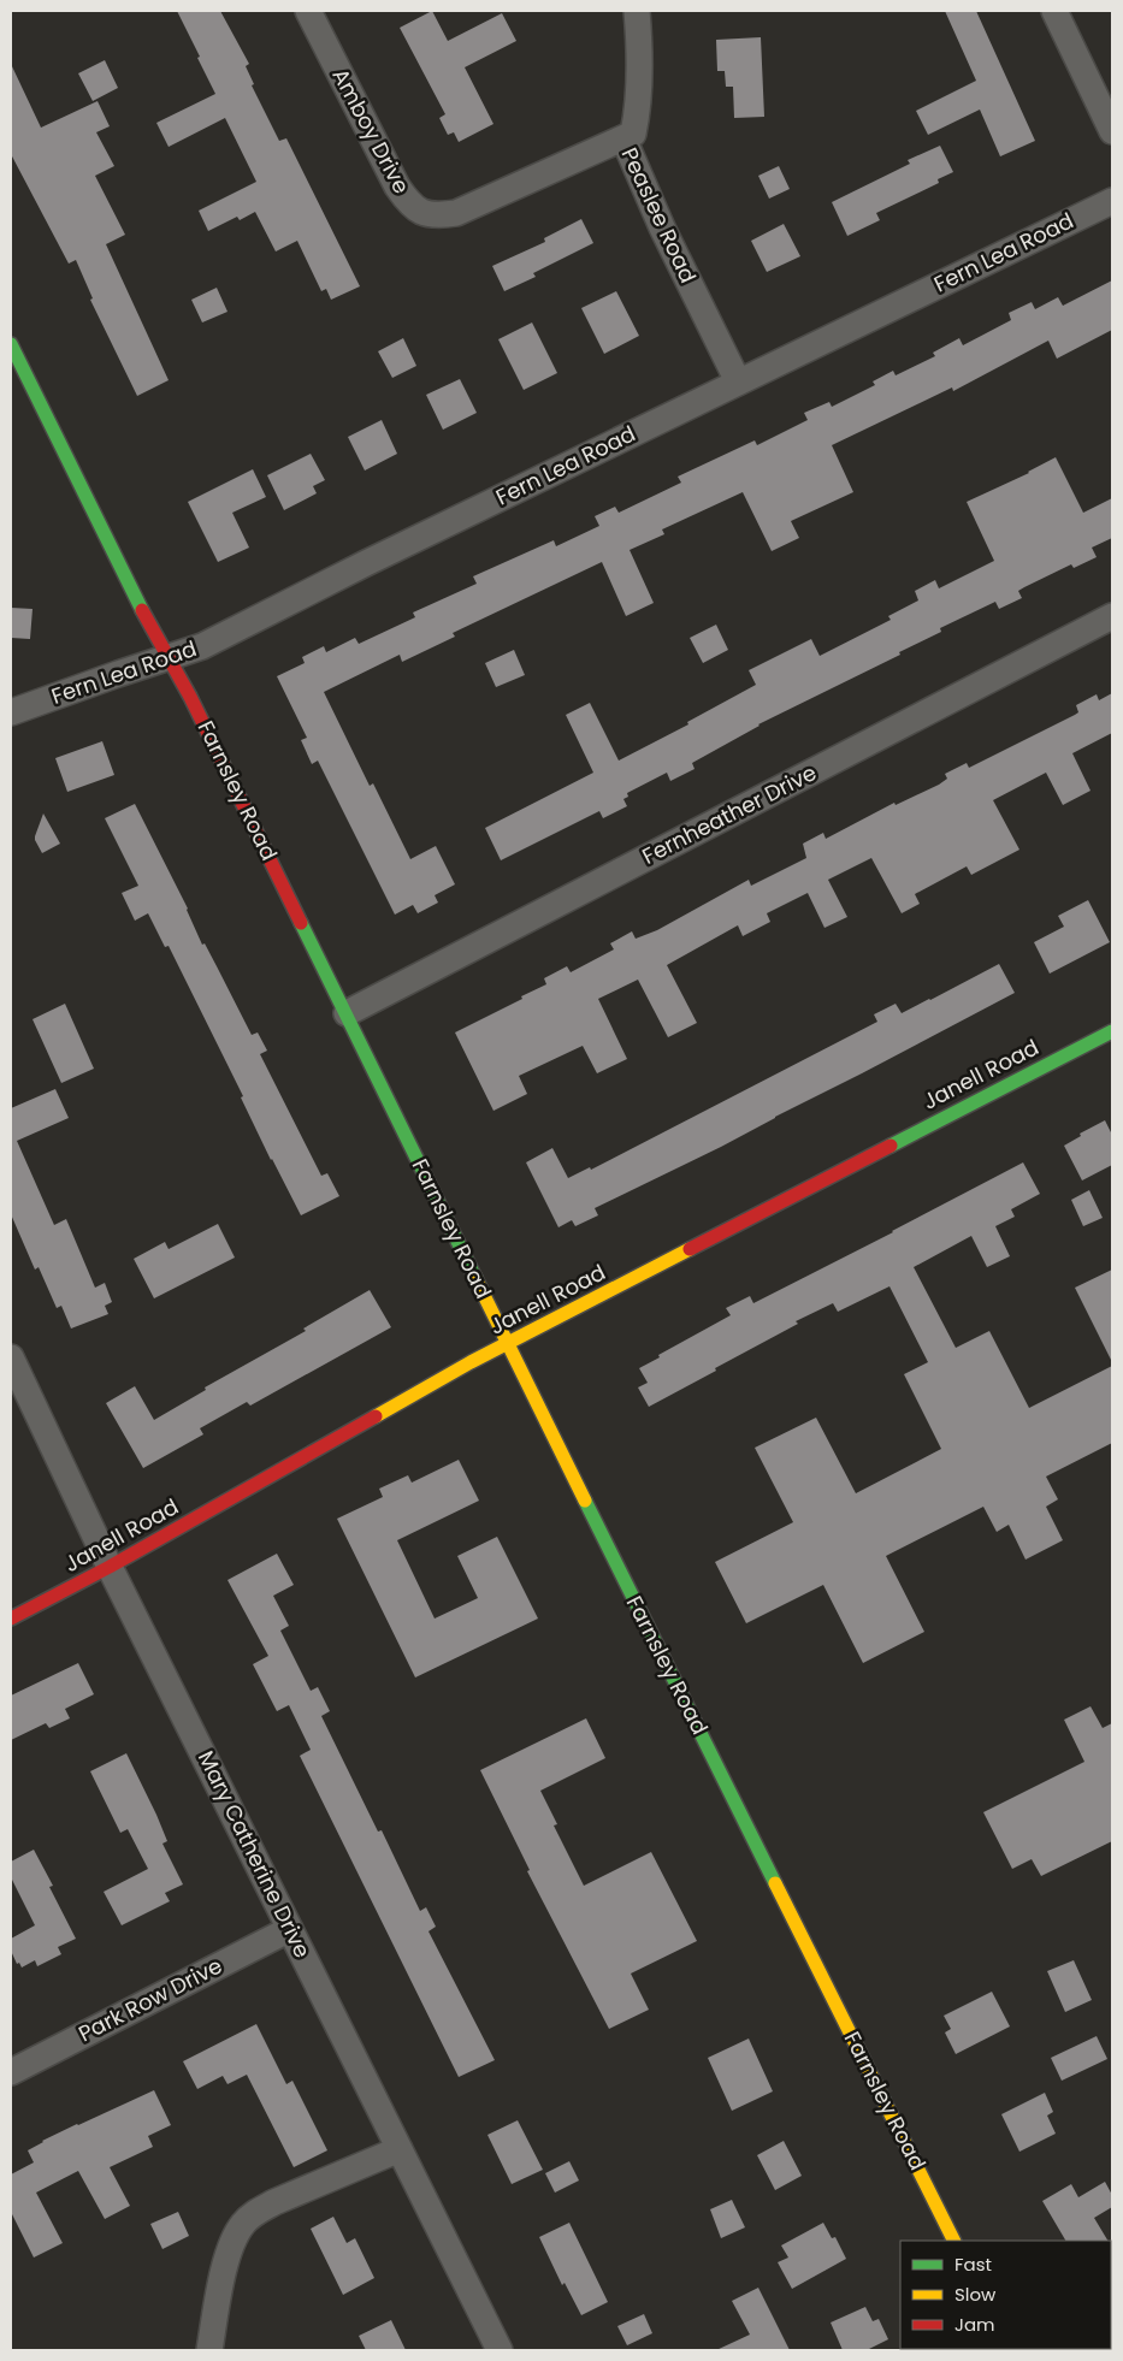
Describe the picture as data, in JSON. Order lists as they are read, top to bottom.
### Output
{
  "streets": {
    "street": [
      "Amboy Drive",
      "Peaslee Road",
      "Fern Lea Road",
      "Farnsley Road",
      "Fernheather Drive",
      "Janell Road",
      "Mary Catherine Drive",
      "Park Row Drive"
    ]
  },
  "crossings": [
    ["Amboy Drive", "Peaslee Road"],
    ["Peaslee Road", "Fern Lea Road"],
    ["Fern Lea Road", "Farnsley Road"],
    ["Farnsley Road", "Fernheather Drive"],
    ["Farnsley Road", "Janell Road"],
    ["Janell Road", "Mary Catherine Drive"],
    ["Mary Catherine Drive", "Park Row Drive"]
  ],
  "legend": ["Fast", "Slow", "Jam"]
}
